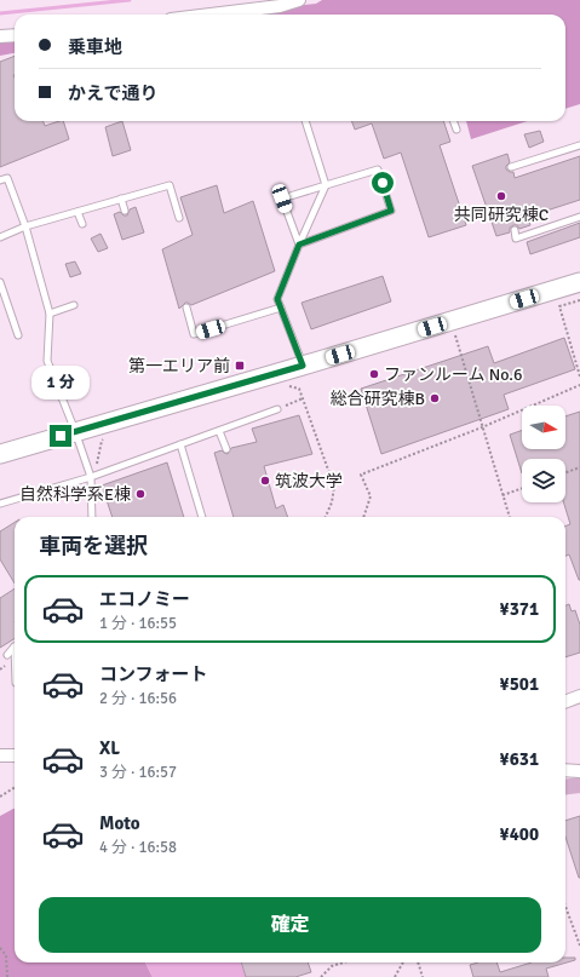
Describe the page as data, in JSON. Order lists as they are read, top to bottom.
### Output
{
  "places": {
    "other": [
      "共同研究棟C",
      "ファンルーム No.6",
      "総合研究棟B",
      "筑波大学",
      "自然科学系E棟"
    ],
    "transit": ["第一エリア前"]
  },
  "north": "right",
  "page": {
    "banner": ["乗車地", "かえで通り"],
    "bubble": "1 分",
    "heading": "車両を選択",
    "list": [
      {
        "name": "エコノミー",
        "note": "1 分 · 16:55",
        "value": "¥371"
      },
      {
        "name": "コンフォート",
        "note": "2 分 · 16:56",
        "value": "¥501"
      },
      {
        "name": "XL",
        "note": "3 分 · 16:57",
        "value": "¥631"
      },
      {
        "name": "Moto",
        "note": "4 分 · 16:58",
        "value": "¥400"
      }
    ],
    "buttons": "確定"
  }
}
